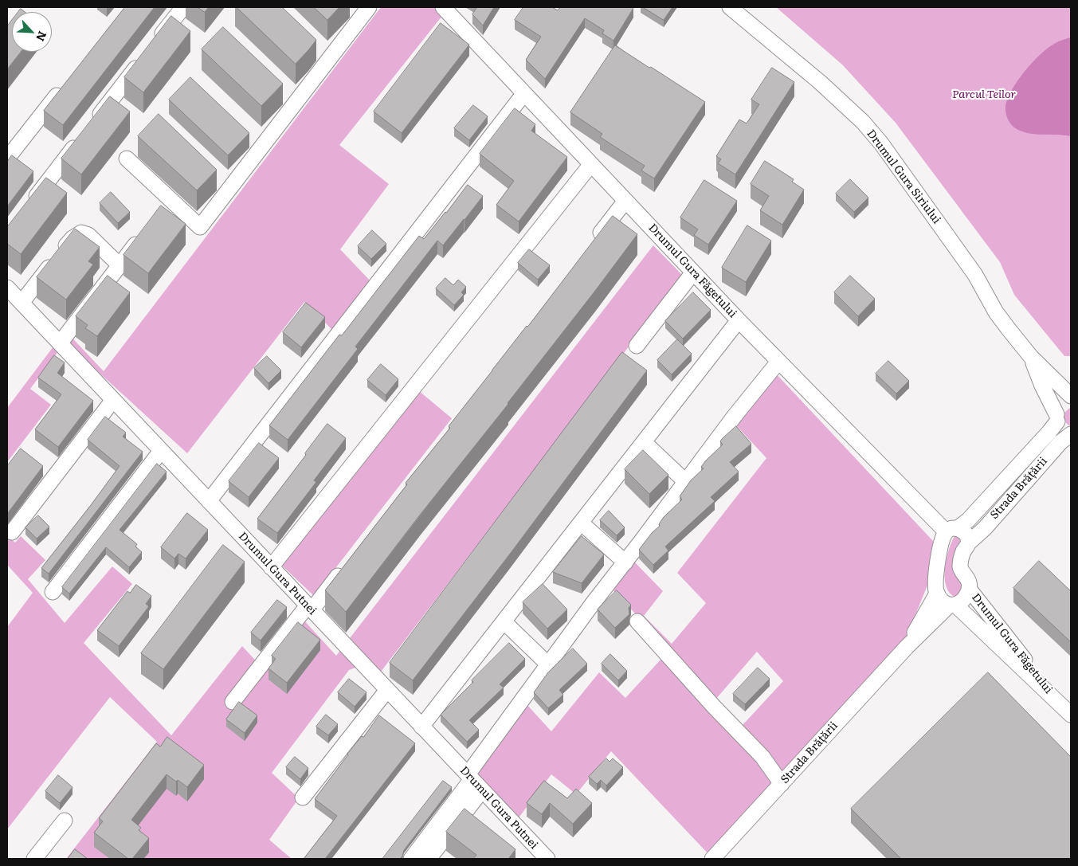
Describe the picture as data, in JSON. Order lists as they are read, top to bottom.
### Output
{
  "streets": {
    "street": [
      "Drumul Gura Siriului",
      "Drumul Gura Făgetului",
      "Strada Brățării",
      "Drumul Gura Putnei"
    ]
  },
  "crossings": [
    ["Drumul Gura Siriului", "Strada Brățării"],
    ["Drumul Gura Făgetului", "Strada Brățării"]
  ],
  "parks": ["Parcul Teilor"],
  "north": "bottom right"
}
